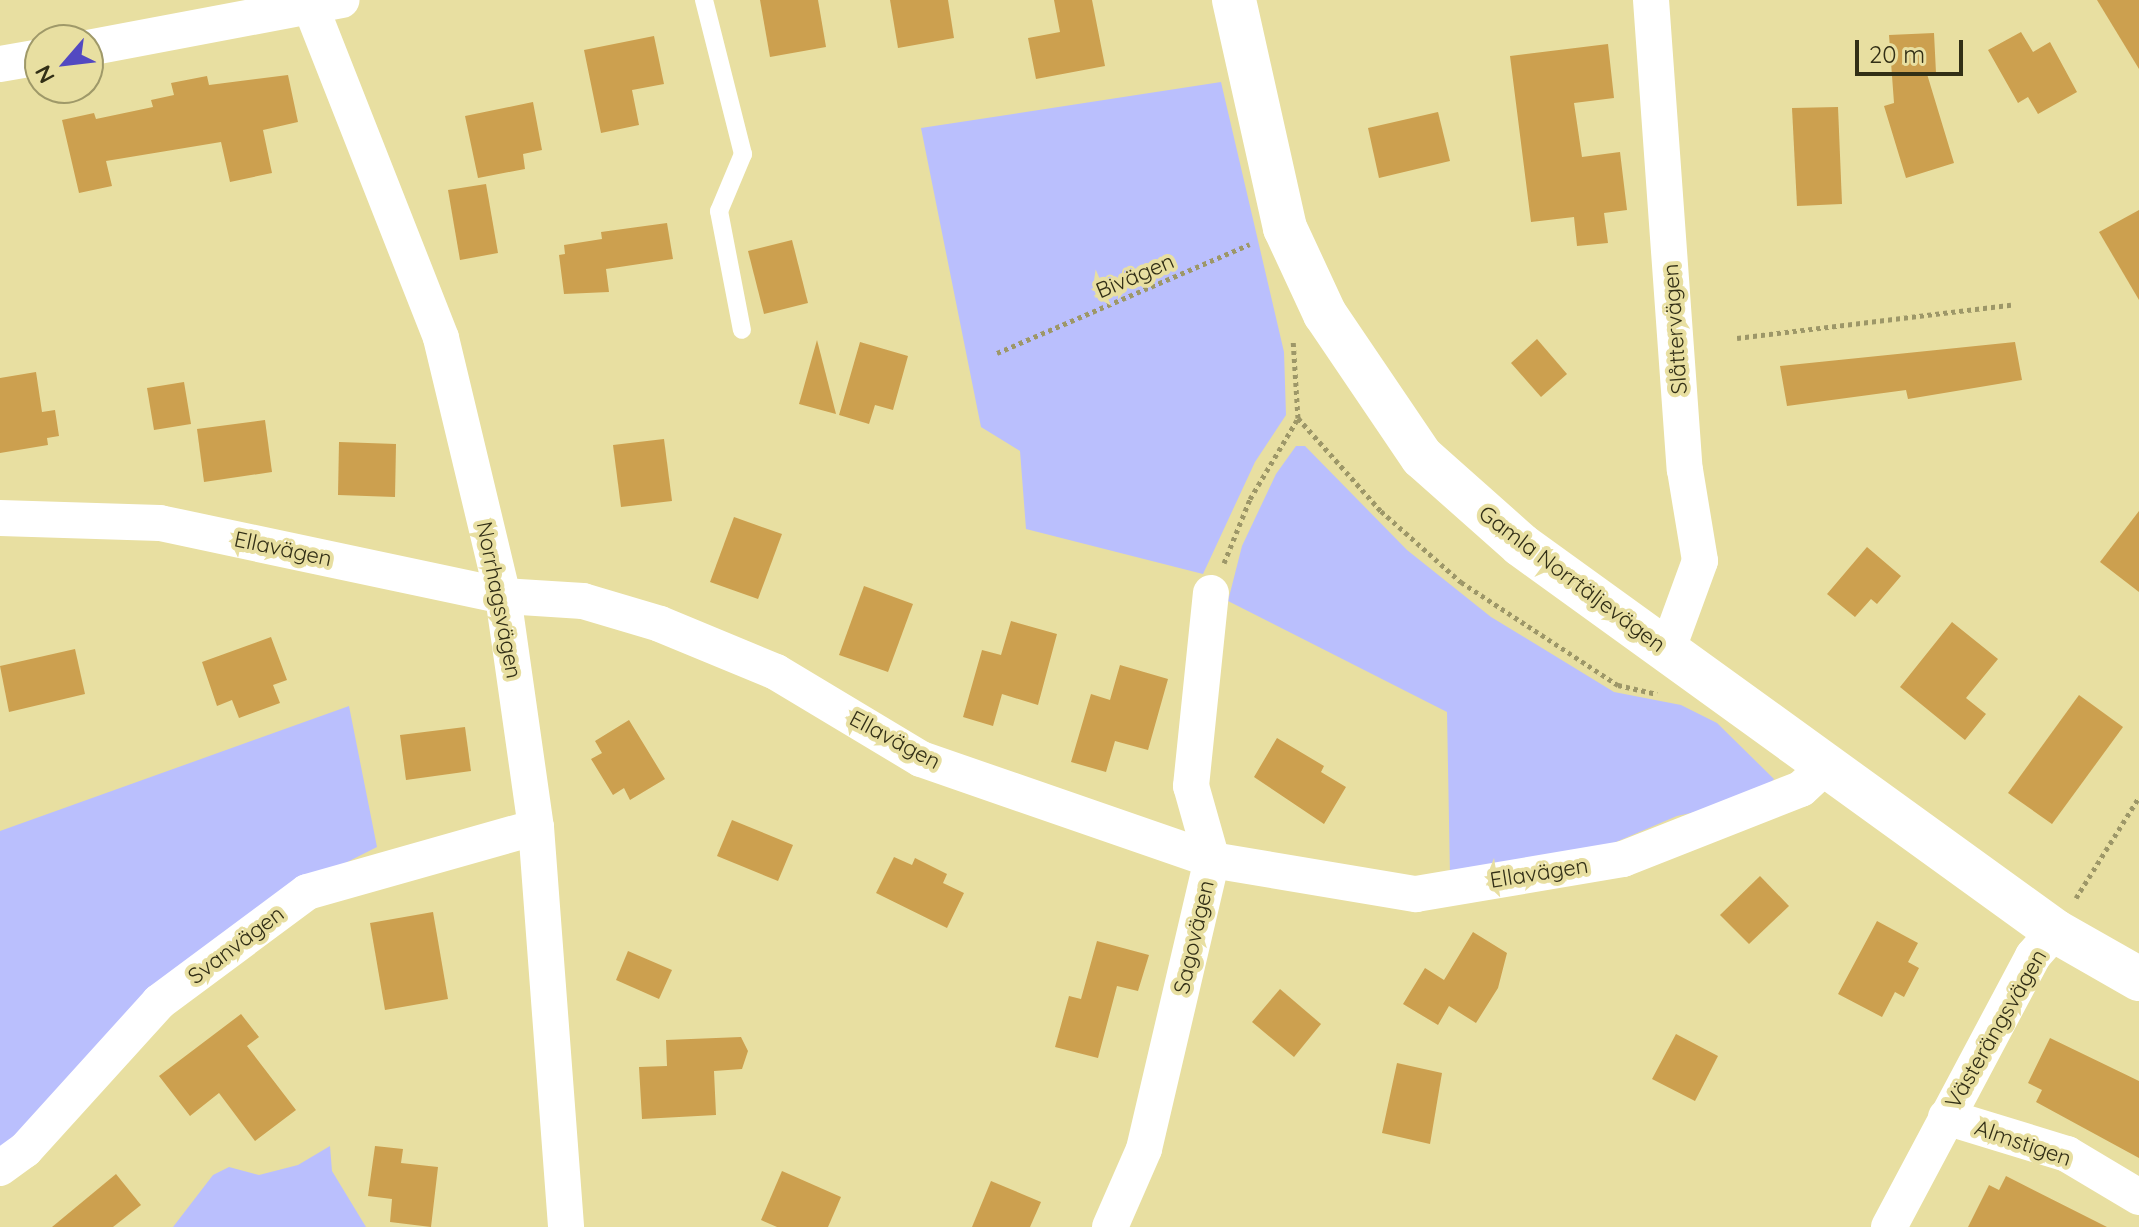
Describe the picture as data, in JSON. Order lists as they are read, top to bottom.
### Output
{
  "streets": {
    "street": [
      "Slåttervägen",
      "Ellavägen",
      "Gamla Norrtäljevägen",
      "Norrhagsvägen",
      "Sagovägen",
      "Svanvägen",
      "Västerängsvägen",
      "Almstigen"
    ],
    "path": ["Bivägen"]
  },
  "crossings": [
    ["Bivägen", "Gamla Norrtäljevägen"],
    ["Slåttervägen", "Gamla Norrtäljevägen"],
    ["Ellavägen", "Gamla Norrtäljevägen"],
    ["Ellavägen", "Norrhagsvägen"],
    ["Ellavägen", "Sagovägen"],
    ["Gamla Norrtäljevägen", "Västerängsvägen"],
    ["Norrhagsvägen", "Svanvägen"],
    ["Västerängsvägen", "Almstigen"]
  ],
  "scale_bar": "20 m",
  "north": "bottom left"
}
